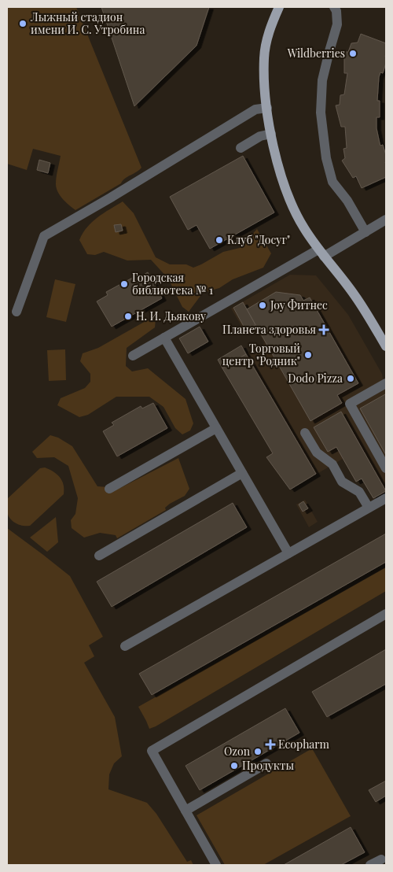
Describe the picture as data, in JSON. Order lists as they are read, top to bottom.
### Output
{
  "places": {
    "other": [
      "Лыжный стадион имени И. С. Утробина",
      "Wildberries",
      "Клуб \"Досуг\"",
      "Городская библиотека № 1",
      "Joy Фитнес",
      "Н. И. Дьякову",
      "Торговый центр \"Родник\"",
      "Dodo Pizza",
      "Ozon",
      "Продукты"
    ],
    "health": ["Планета здоровья", "Ecopharm"]
  }
}
